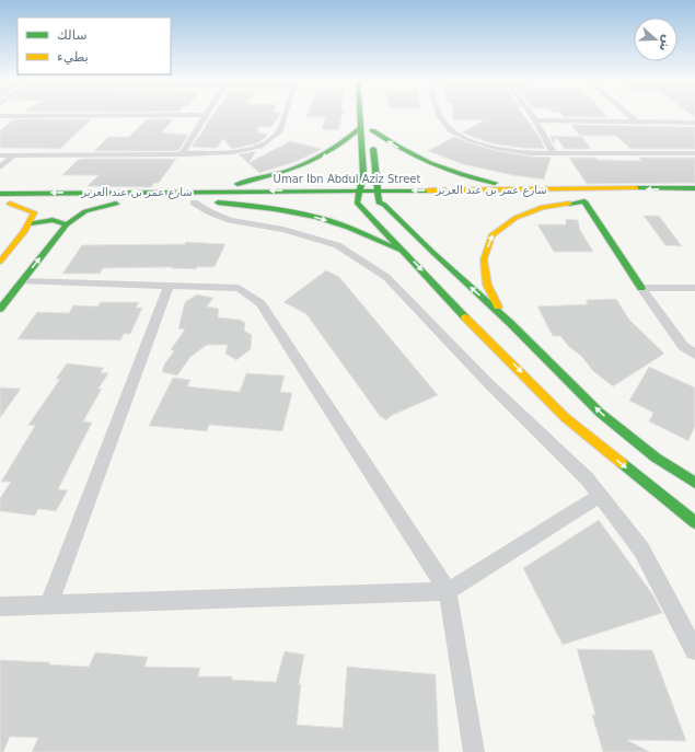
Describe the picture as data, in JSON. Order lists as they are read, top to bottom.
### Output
{
  "streets": {
    "street": ["Umar Ibn Abdul Aziz Street", "شارع عمر بن عبد العزيز"]
  },
  "legend": ["سالك", "بطيء"],
  "north": "right"
}
